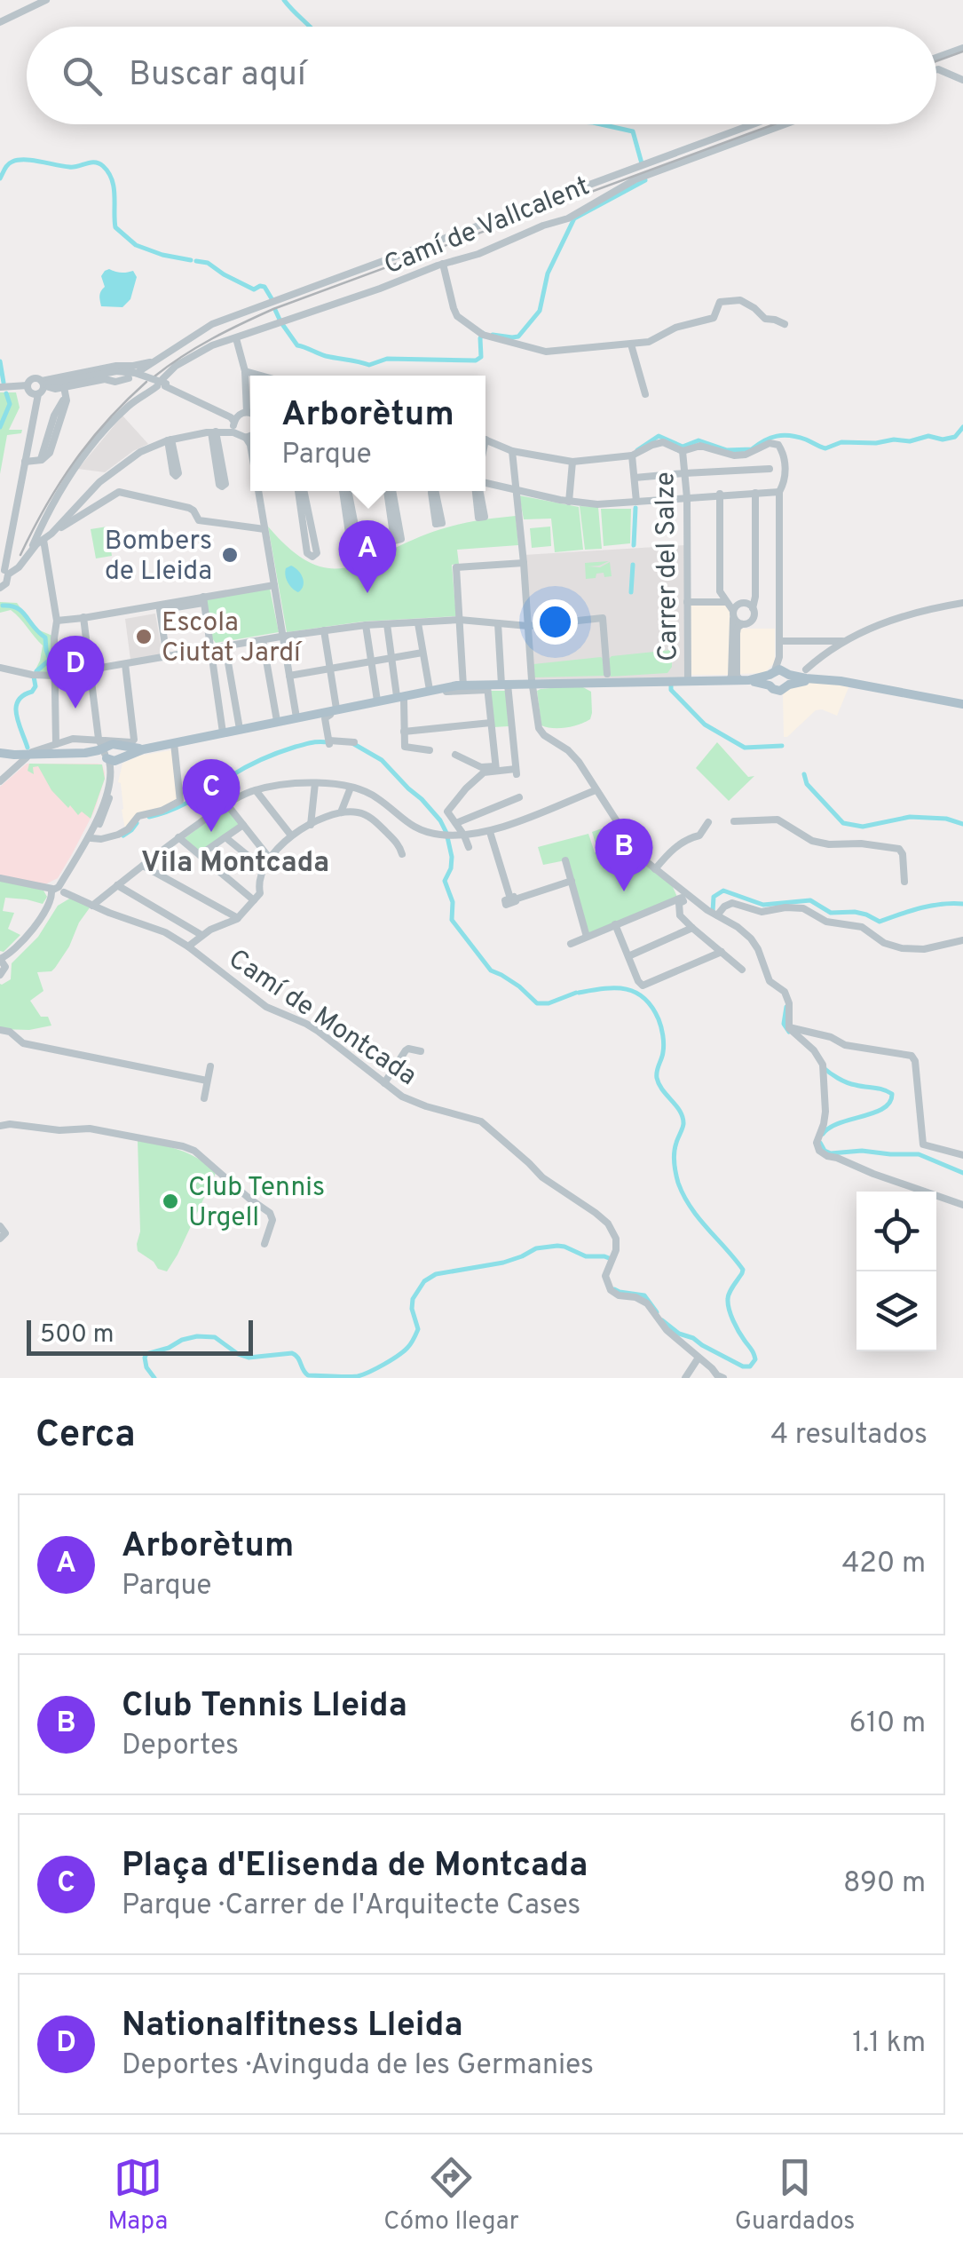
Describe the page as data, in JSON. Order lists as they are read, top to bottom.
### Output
{
  "streets": {
    "street": ["Camí de Vallcalent", "Carrer del Salze", "Camí de Montcada"]
  },
  "districts": ["Vila Montcada"],
  "places": ["Bombers de Lleida", "Escola Ciutat Jardí", "Club Tennis Urgell"],
  "scale_bar": "500 m",
  "page": {
    "search": "Buscar aquí",
    "popup": ["Arborètum", "Parque"],
    "pins": [
      "A",
      "D",
      "C",
      "B"
    ],
    "scale": "500 m",
    "heading": ["Cerca", "4 resultados"],
    "list": [
      {
        "mark": "A",
        "name": "Arborètum",
        "note": "Parque",
        "value": "420 m"
      },
      {
        "mark": "B",
        "name": "Club Tennis Lleida",
        "note": "Deportes",
        "value": "610 m"
      },
      {
        "mark": "C",
        "name": "Plaça d'Elisenda de Montcada",
        "note": "Parque · Carrer de l'Arquitecte Cases",
        "value": "890 m"
      },
      {
        "mark": "D",
        "name": "Nationalfitness Lleida",
        "note": "Deportes · Avinguda de les Germanies",
        "value": "1.1 km"
      }
    ],
    "nav": ["Mapa", "Cómo llegar", "Guardados"]
  }
}
